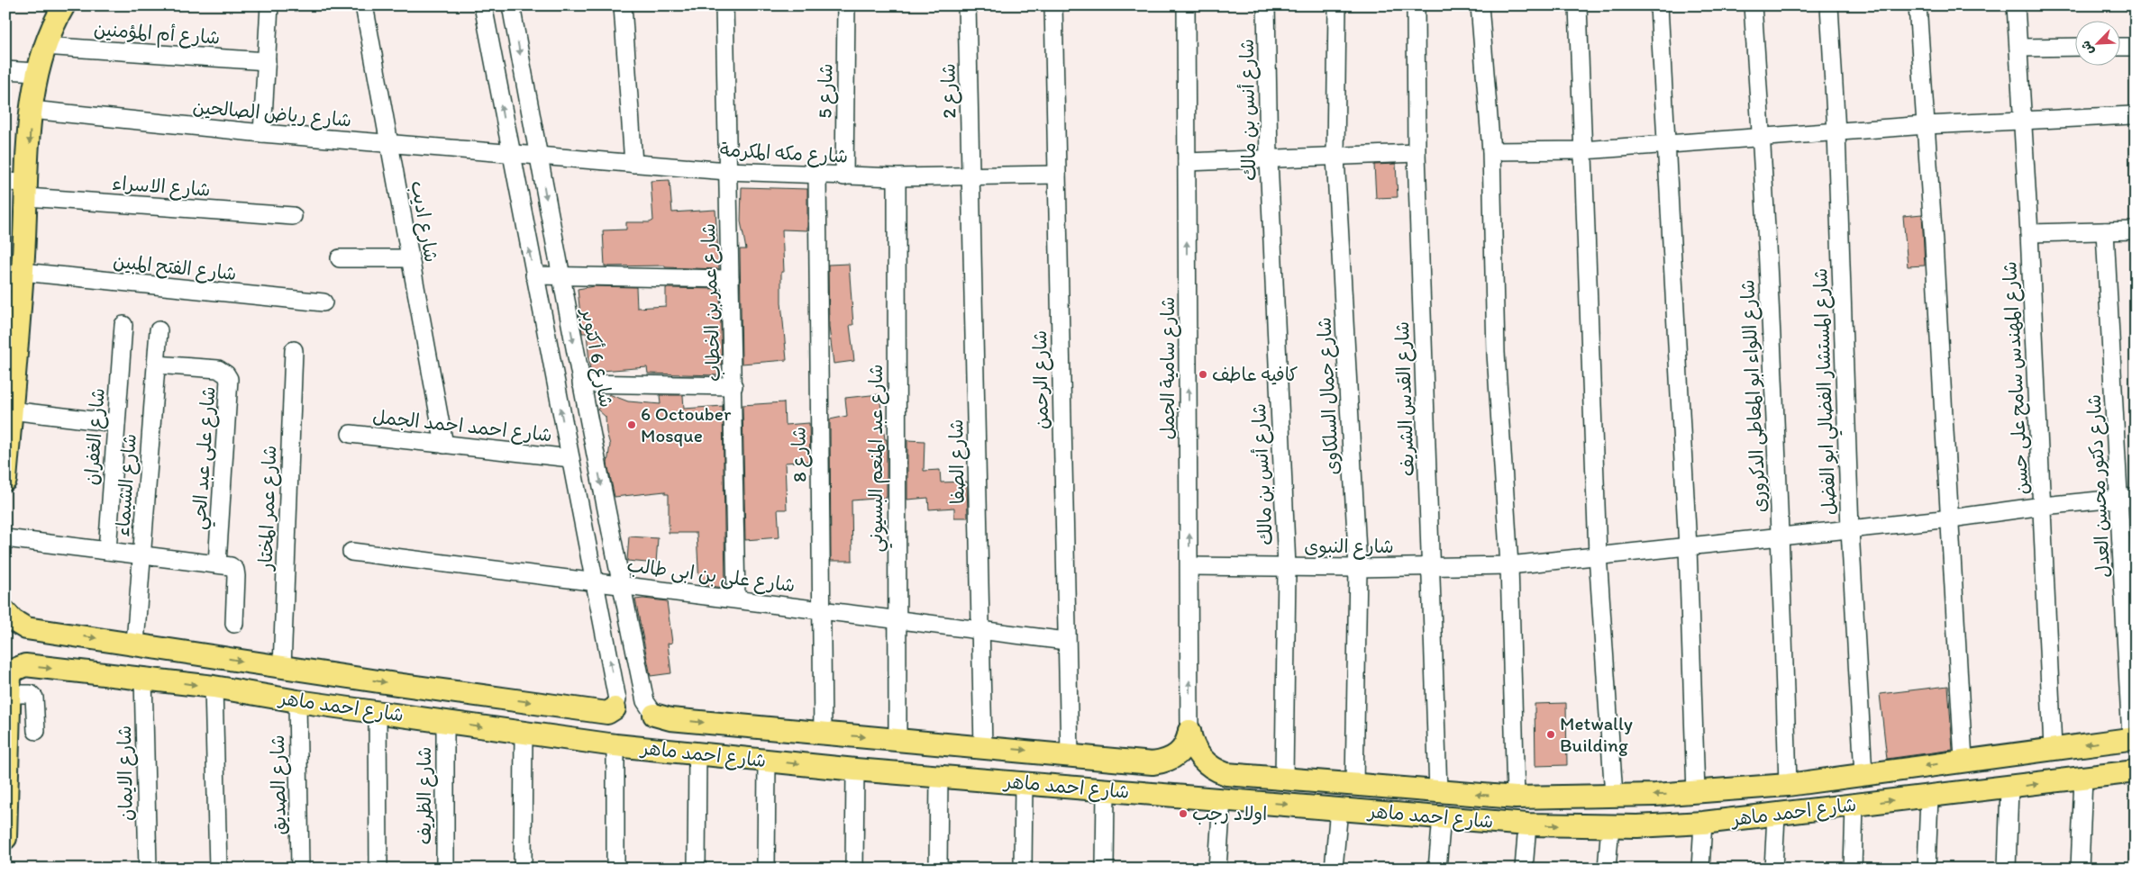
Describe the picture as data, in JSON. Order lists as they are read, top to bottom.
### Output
{
  "streets": {
    "main road": ["شارع احمد ماهر"],
    "street": [
      "شارع أم المؤمنين",
      "شارع 5",
      "شارع 2",
      "شارع أنس بن مالك",
      "شارع رياض الصالحين",
      "شارع مكه المكرمة",
      "شارع الاسراء",
      "شارع اديب",
      "شارع الفتح المبين",
      "شارع عمر بن الخطاب",
      "شارع 6 أكتوبر",
      "شارع سامية الجمل",
      "شارع المهندس سامح على حسن",
      "شارع الرحمن",
      "شارع المستشار الفضالي ابو الفضل",
      "شارع جمال السلكاوى",
      "شارع اللواء ابو المعاطى الدكرورى",
      "شارع القدس الشريف",
      "شارع احمد احمد الجمل",
      "شارع الغفران",
      "شارع 8",
      "شارع على عبد الحي",
      "شارع عبد المنعم البسيوني",
      "شارع الصفا",
      "شارع الشيماء",
      "شارع دكتور محسن العدل",
      "شارع عمر المختار",
      "شارع النبوى",
      "شارع على بن ابى طالب",
      "شارع الايمان",
      "شارع الصديق",
      "شارع الظريف"
    ]
  },
  "crossings": [
    ["شارع 5", "شارع مكه المكرمة"],
    ["شارع 2", "شارع مكه المكرمة"],
    ["شارع 2", "شارع الصفا"],
    ["شارع أنس بن مالك", "شارع النبوى"],
    ["شارع أنس بن مالك", "شارع احمد ماهر"],
    ["شارع رياض الصالحين", "شارع مكه المكرمة"],
    ["شارع رياض الصالحين", "شارع اديب"],
    ["شارع مكه المكرمة", "شارع عمر بن الخطاب"],
    ["شارع مكه المكرمة", "شارع 6 أكتوبر"],
    ["شارع مكه المكرمة", "شارع الرحمن"],
    ["شارع مكه المكرمة", "شارع 8"],
    ["شارع مكه المكرمة", "شارع عبد المنعم البسيوني"],
    ["شارع مكه المكرمة", "شارع الصفا"],
    ["شارع اديب", "شارع احمد احمد الجمل"],
    ["شارع عمر بن الخطاب", "شارع على بن ابى طالب"],
    ["شارع 6 أكتوبر", "شارع على بن ابى طالب"],
    ["شارع 6 أكتوبر", "شارع احمد ماهر"],
    ["شارع سامية الجمل", "شارع النبوى"],
    ["شارع سامية الجمل", "شارع احمد ماهر"],
    ["شارع المهندس سامح على حسن", "شارع النبوى"],
    ["شارع المهندس سامح على حسن", "شارع احمد ماهر"],
    ["شارع الرحمن", "شارع على بن ابى طالب"],
    ["شارع الرحمن", "شارع احمد ماهر"],
    ["شارع المستشار الفضالي ابو الفضل", "شارع النبوى"],
    ["شارع المستشار الفضالي ابو الفضل", "شارع احمد ماهر"],
    ["شارع جمال السلكاوى", "شارع النبوى"],
    ["شارع جمال السلكاوى", "شارع احمد ماهر"],
    ["شارع اللواء ابو المعاطى الدكرورى", "شارع النبوى"],
    ["شارع اللواء ابو المعاطى الدكرورى", "شارع احمد ماهر"],
    ["شارع القدس الشريف", "شارع النبوى"],
    ["شارع القدس الشريف", "شارع احمد ماهر"],
    ["شارع 8", "شارع على بن ابى طالب"],
    ["شارع 8", "شارع احمد ماهر"],
    ["شارع على عبد الحي", "شارع الشيماء"],
    ["شارع عبد المنعم البسيوني", "شارع على بن ابى طالب"],
    ["شارع عبد المنعم البسيوني", "شارع احمد ماهر"],
    ["شارع الصفا", "شارع على بن ابى طالب"],
    ["شارع الصفا", "شارع احمد ماهر"],
    ["شارع الشيماء", "شارع احمد ماهر"],
    ["شارع دكتور محسن العدل", "شارع النبوى"],
    ["شارع دكتور محسن العدل", "شارع احمد ماهر"],
    ["شارع عمر المختار", "شارع احمد ماهر"],
    ["شارع احمد ماهر", "شارع الايمان"],
    ["شارع احمد ماهر", "شارع الصديق"],
    ["شارع احمد ماهر", "شارع الظريف"]
  ],
  "one_way": ["شارع سامية الجمل"],
  "places": [
    "كافيه عاطف",
    "6 Octouber Mosque",
    "Metwally Building",
    "اولاد رجب"
  ],
  "north": "bottom left"
}
